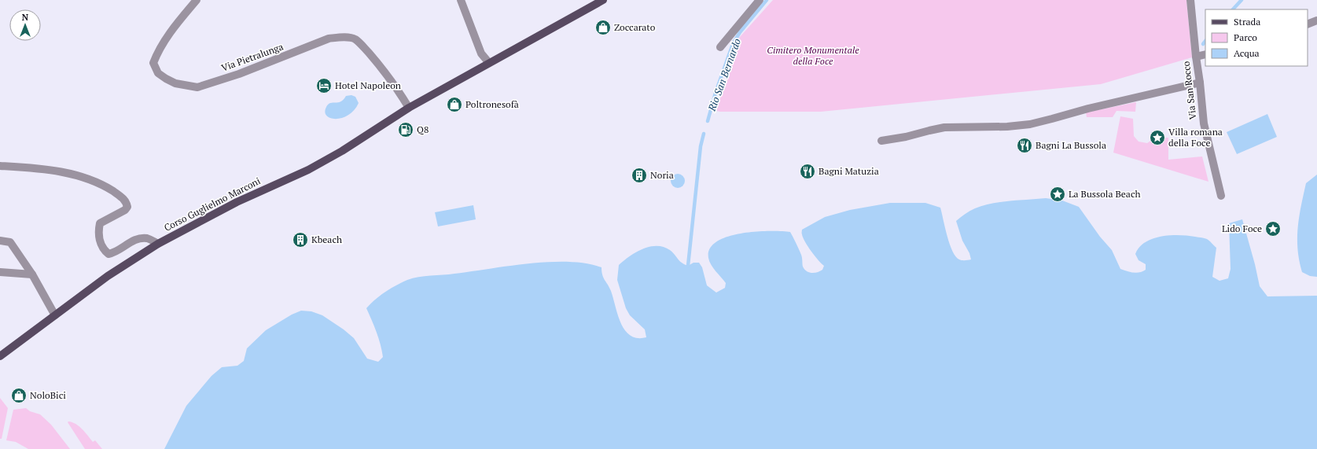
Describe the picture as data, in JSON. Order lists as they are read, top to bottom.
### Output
{
  "streets": {
    "main road": ["Corso Guglielmo Marconi"],
    "street": ["Via Pietralunga", "Via San Rocco"]
  },
  "crossings": [
    ["Via Pietralunga", "Corso Guglielmo Marconi"]
  ],
  "water": ["Rio San Bernardo"],
  "parks": ["Cimitero Monumentale della Foce"],
  "places": {
    "shop": ["Zoccarato", "Poltronesofà", "NoloBici"],
    "hotel": ["Hotel Napoleon"],
    "fuel station": ["Q8"],
    "place": ["Villa romana della Foce", "La Bussola Beach", "Lido Foce"],
    "restaurant": ["Bagni La Bussola", "Bagni Matuzia"],
    "building": ["Noria", "Kbeach"]
  },
  "legend": ["Strada", "Parco", "Acqua"],
  "north": "top"
}
